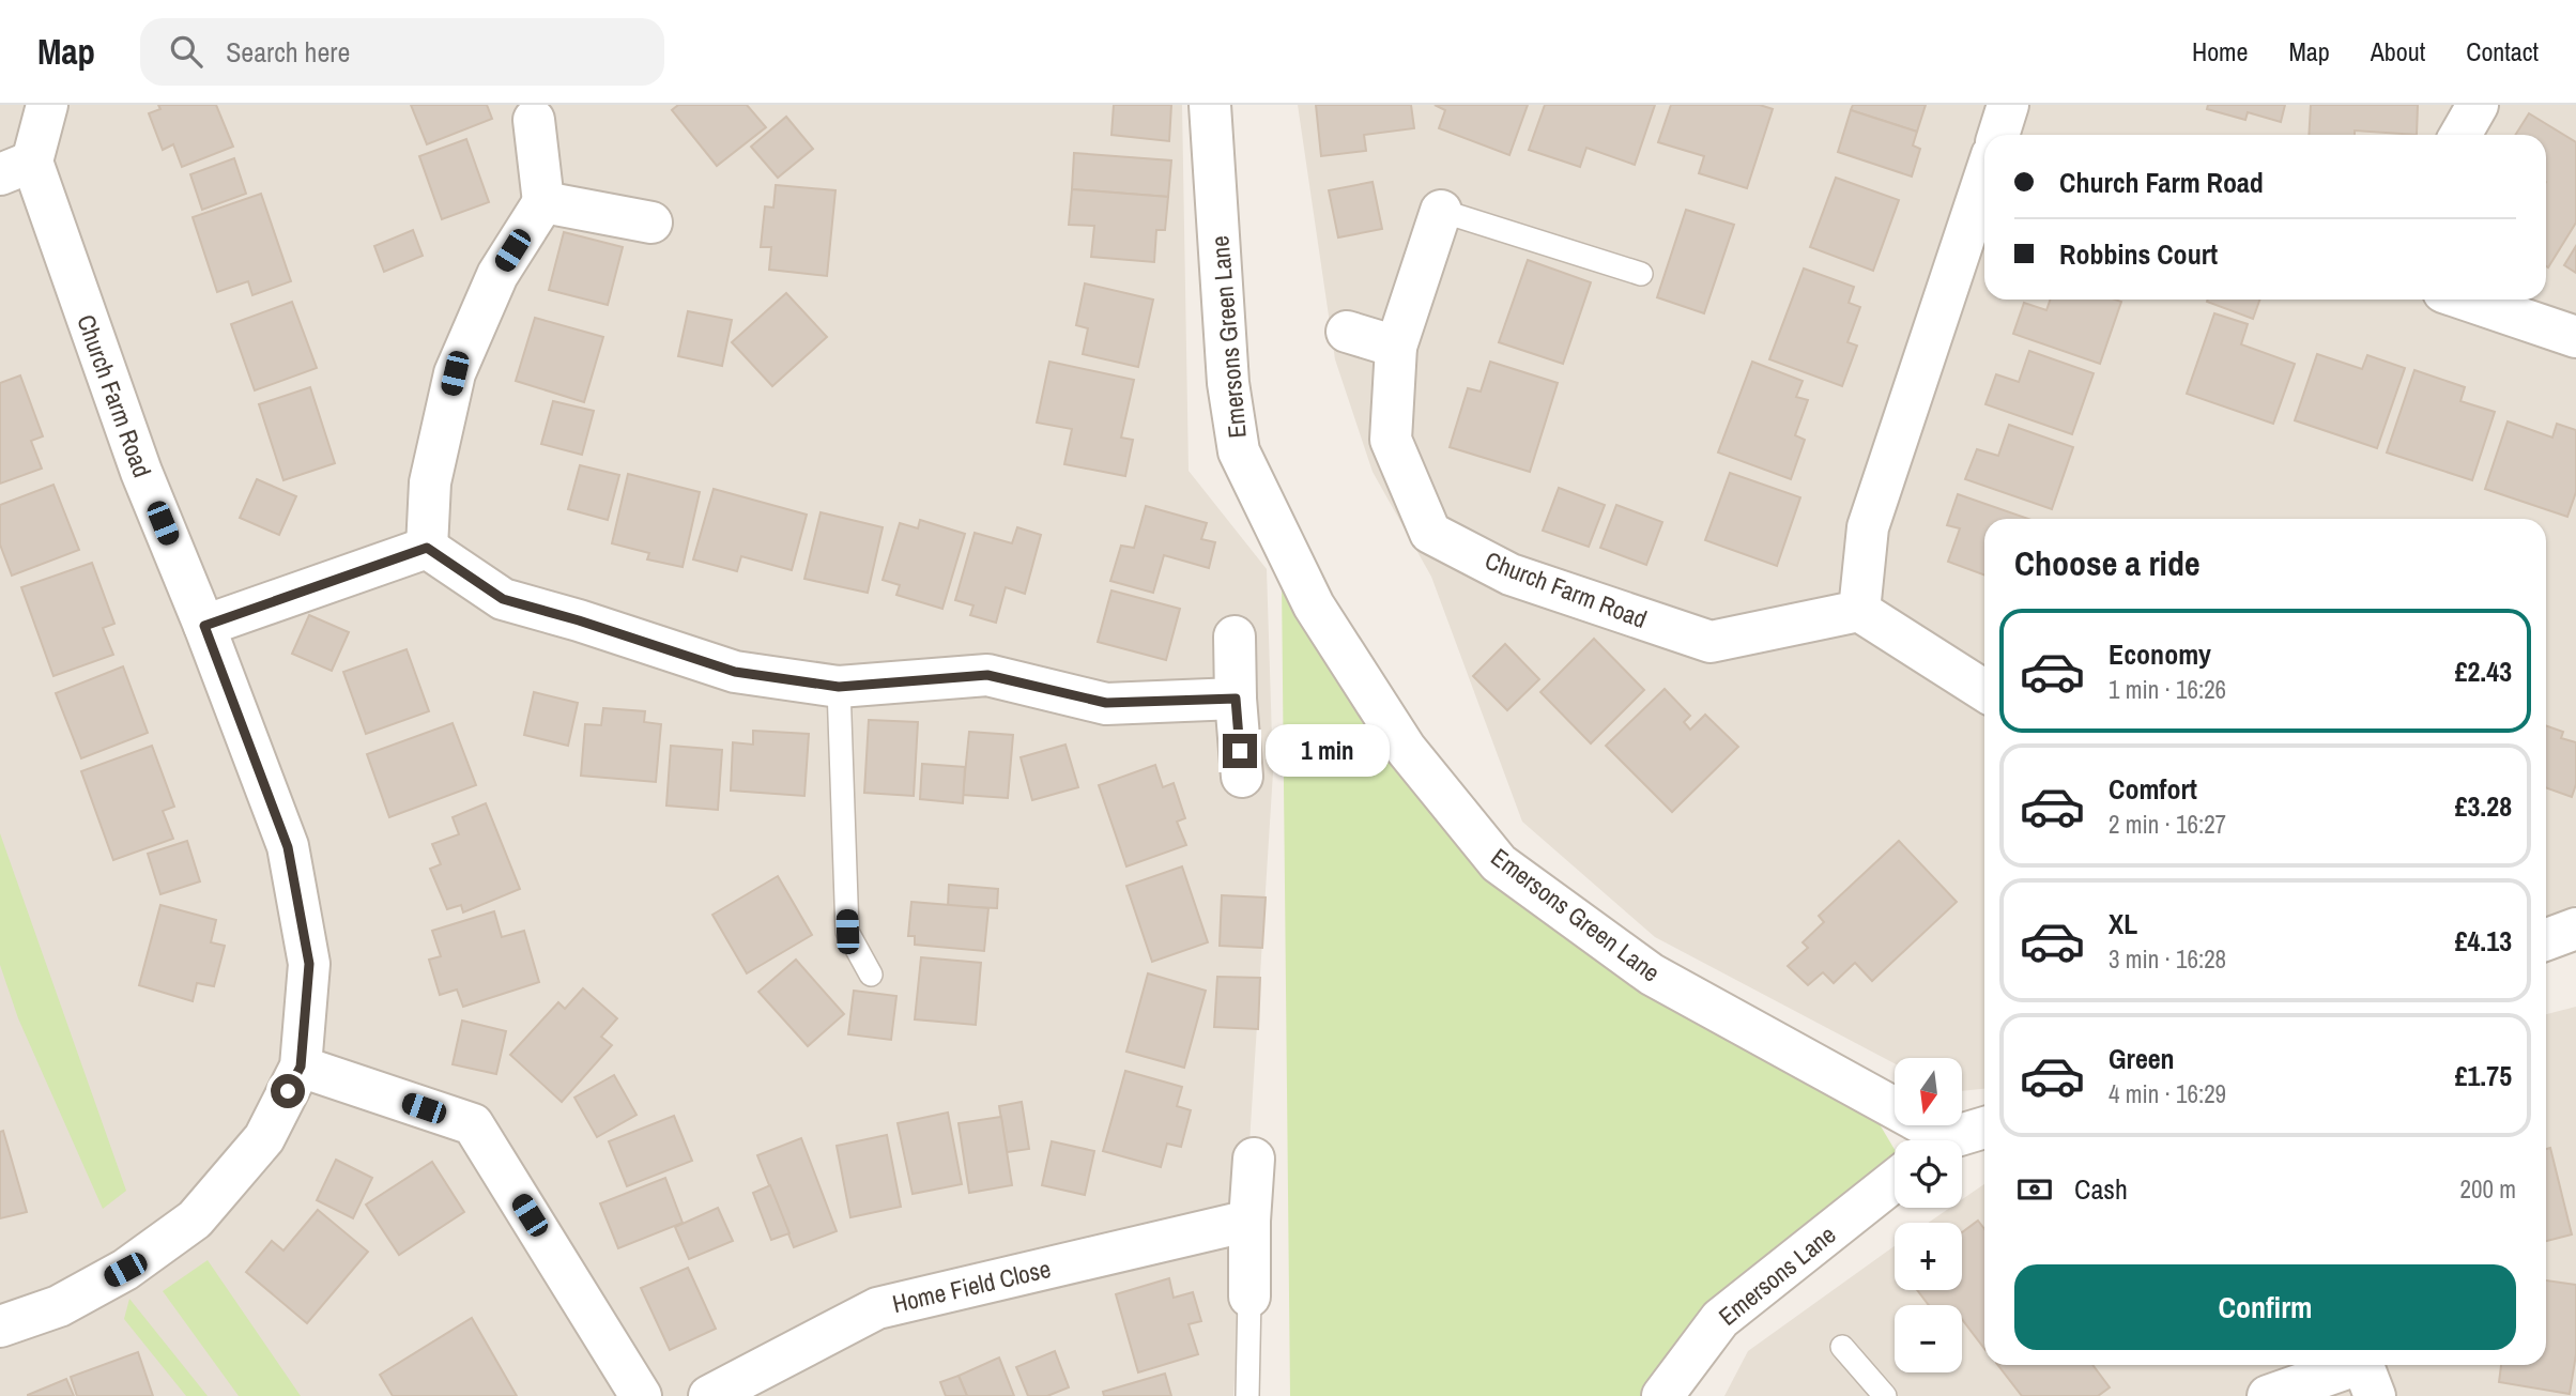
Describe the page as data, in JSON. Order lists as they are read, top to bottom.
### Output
{
  "streets": {
    "street": [
      "Emersons Green Lane",
      "Church Farm Road",
      "Emersons Lane",
      "Home Field Close"
    ]
  },
  "north": "bottom",
  "page": {
    "header": "Map",
    "search": "Search here",
    "nav": [
      "Home",
      "Map",
      "About",
      "Contact"
    ],
    "banner": ["Church Farm Road", "Robbins Court"],
    "heading": "Choose a ride",
    "list": [
      {
        "name": "Economy",
        "note": "1 min · 16:26",
        "value": "£2.43"
      },
      {
        "name": "Comfort",
        "note": "2 min · 16:27",
        "value": "£3.28"
      },
      {
        "name": "XL",
        "note": "3 min · 16:28",
        "value": "£4.13"
      },
      {
        "name": "Green",
        "note": "4 min · 16:29",
        "value": "£1.75"
      }
    ],
    "bubble": "1 min",
    "map_buttons": ["+", "−"],
    "pay": ["Cash", "200 m"],
    "buttons": "Confirm"
  }
}
